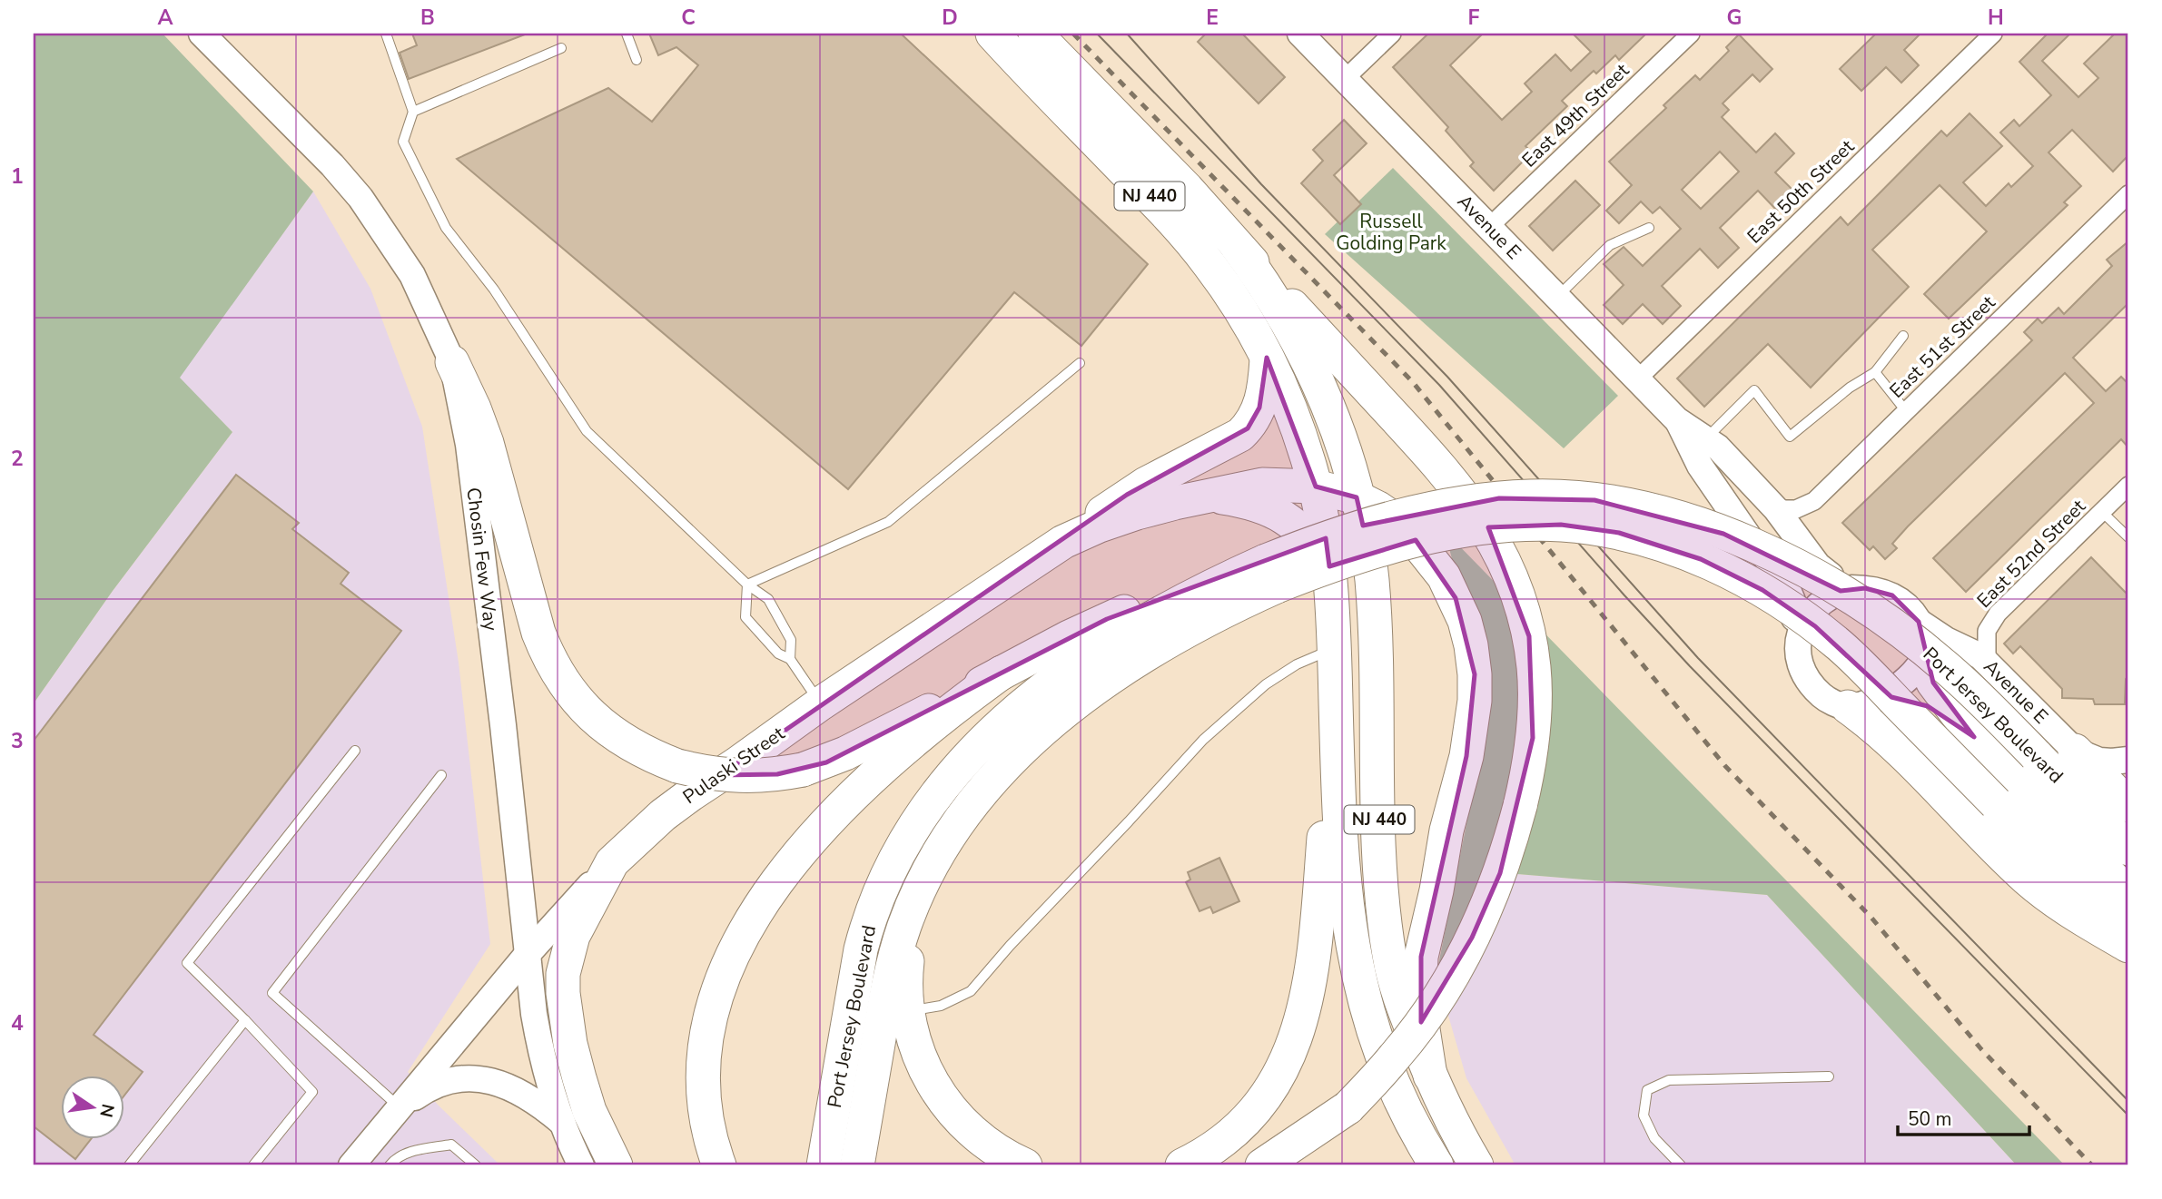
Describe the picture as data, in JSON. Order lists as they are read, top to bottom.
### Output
{
  "streets": {
    "highway": ["NJ 440", "Port Jersey Boulevard", "Pulaski Street"],
    "street": [
      "East 49th Street",
      "East 50th Street",
      "Avenue E",
      "East 51st Street",
      "East 52nd Street",
      "Chosin Few Way"
    ]
  },
  "crossings": [
    ["East 49th Street", "Avenue E"],
    ["East 50th Street", "Avenue E"],
    ["NJ 440", "Pulaski Street"],
    ["Avenue E", "East 51st Street"],
    ["Avenue E", "East 52nd Street"],
    ["Chosin Few Way", "Pulaski Street"]
  ],
  "parks": ["Russell Golding Park"],
  "scale_bar": "50 m",
  "north": "right",
  "grid": {
    "columns": [
      "A",
      "B",
      "C",
      "D",
      "E",
      "F",
      "G",
      "H"
    ],
    "rows": [
      "1",
      "2",
      "3",
      "4"
    ]
  }
}
